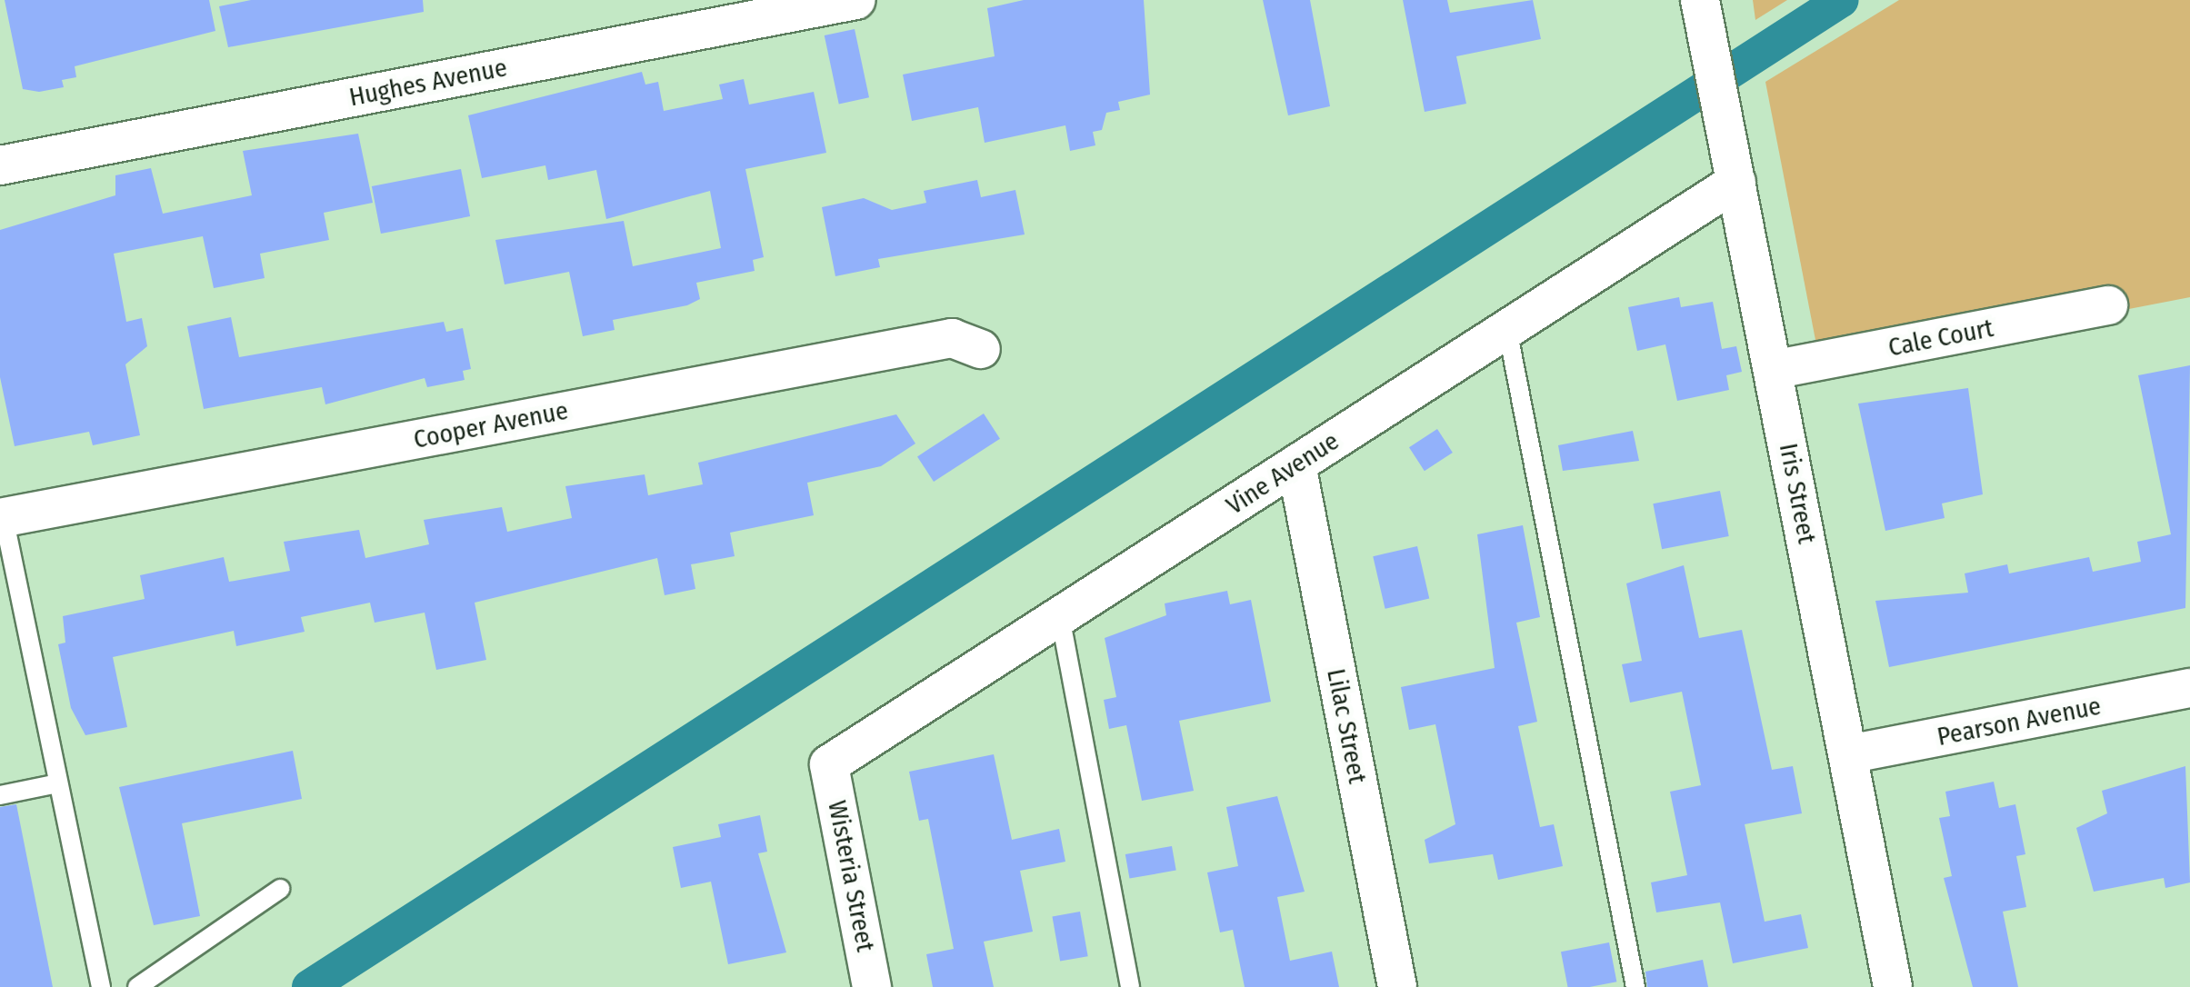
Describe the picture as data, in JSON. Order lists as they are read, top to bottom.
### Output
{
  "streets": {
    "street": [
      "Hughes Avenue",
      "Cale Court",
      "Cooper Avenue",
      "Vine Avenue",
      "Iris Street",
      "Pearson Avenue",
      "Lilac Street",
      "Wisteria Street"
    ]
  },
  "crossings": [
    ["Cale Court", "Iris Street"],
    ["Vine Avenue", "Iris Street"],
    ["Vine Avenue", "Lilac Street"],
    ["Vine Avenue", "Wisteria Street"],
    ["Iris Street", "Pearson Avenue"]
  ]
}
